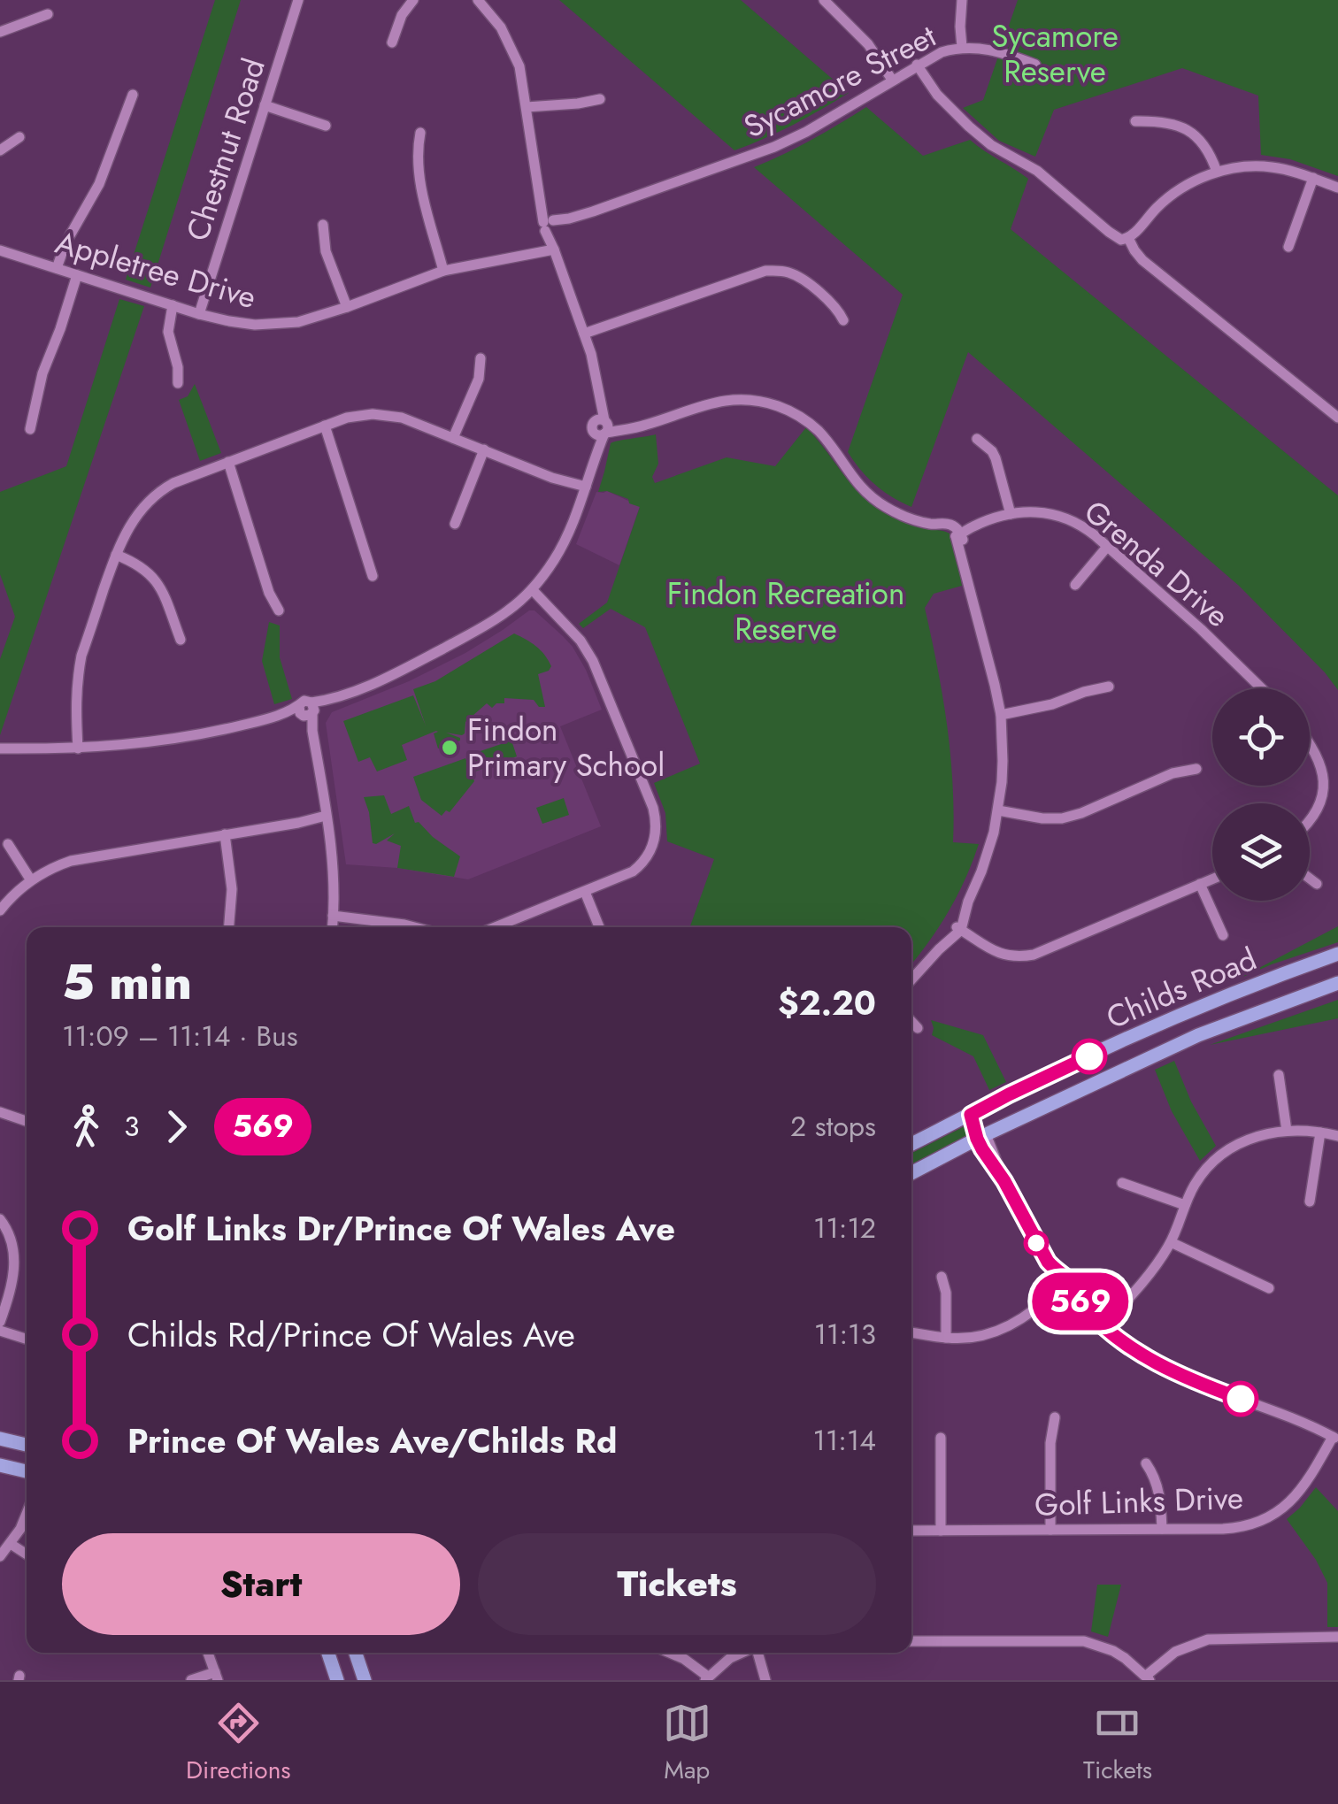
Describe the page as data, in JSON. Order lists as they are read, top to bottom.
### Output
{
  "streets": {
    "main road": ["Childs Road"],
    "street": [
      "Sycamore Street",
      "Chestnut Road",
      "Appletree Drive",
      "Grenda Drive",
      "Golf Links Drive"
    ]
  },
  "crossings": [
    ["Chestnut Road", "Appletree Drive"]
  ],
  "parks": ["Sycamore Reserve", "Findon Recreation Reserve"],
  "places": ["Findon Primary School"],
  "lines": ["bus line 569"],
  "page": {
    "on_map": "569",
    "heading": ["5 min", "11:09 – 11:14 · Bus", "$2.20"],
    "legs": ["3", "569", "2 stops"],
    "list": [
      {
        "name": "Golf Links Dr/Prince Of Wales Ave",
        "value": "11:12"
      },
      {
        "name": "Childs Rd/Prince Of Wales Ave",
        "value": "11:13"
      },
      {
        "name": "Prince Of Wales Ave/Childs Rd",
        "value": "11:14"
      }
    ],
    "buttons": ["Start", "Tickets"],
    "tabs": ["Directions", "Map", "Tickets"]
  }
}
